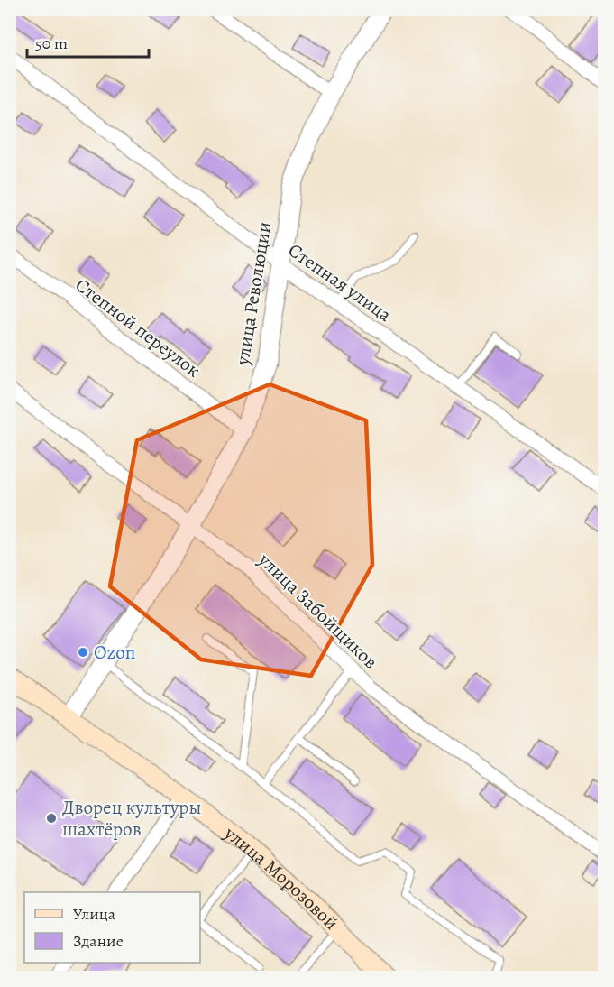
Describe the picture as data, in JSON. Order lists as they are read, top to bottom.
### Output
{
  "streets": {
    "main road": ["улица Морозовой"],
    "street": [
      "Степная улица",
      "улица Революции",
      "Степной переулок",
      "улица Забойщиков"
    ]
  },
  "crossings": [
    ["Степная улица", "улица Революции"],
    ["улица Революции", "Степной переулок"],
    ["улица Революции", "улица Забойщиков"],
    ["улица Революции", "улица Морозовой"]
  ],
  "places": ["Ozon", "Дворец культуры шахтёров"],
  "legend": ["Улица", "Здание"],
  "scale_bar": "50 m"
}
